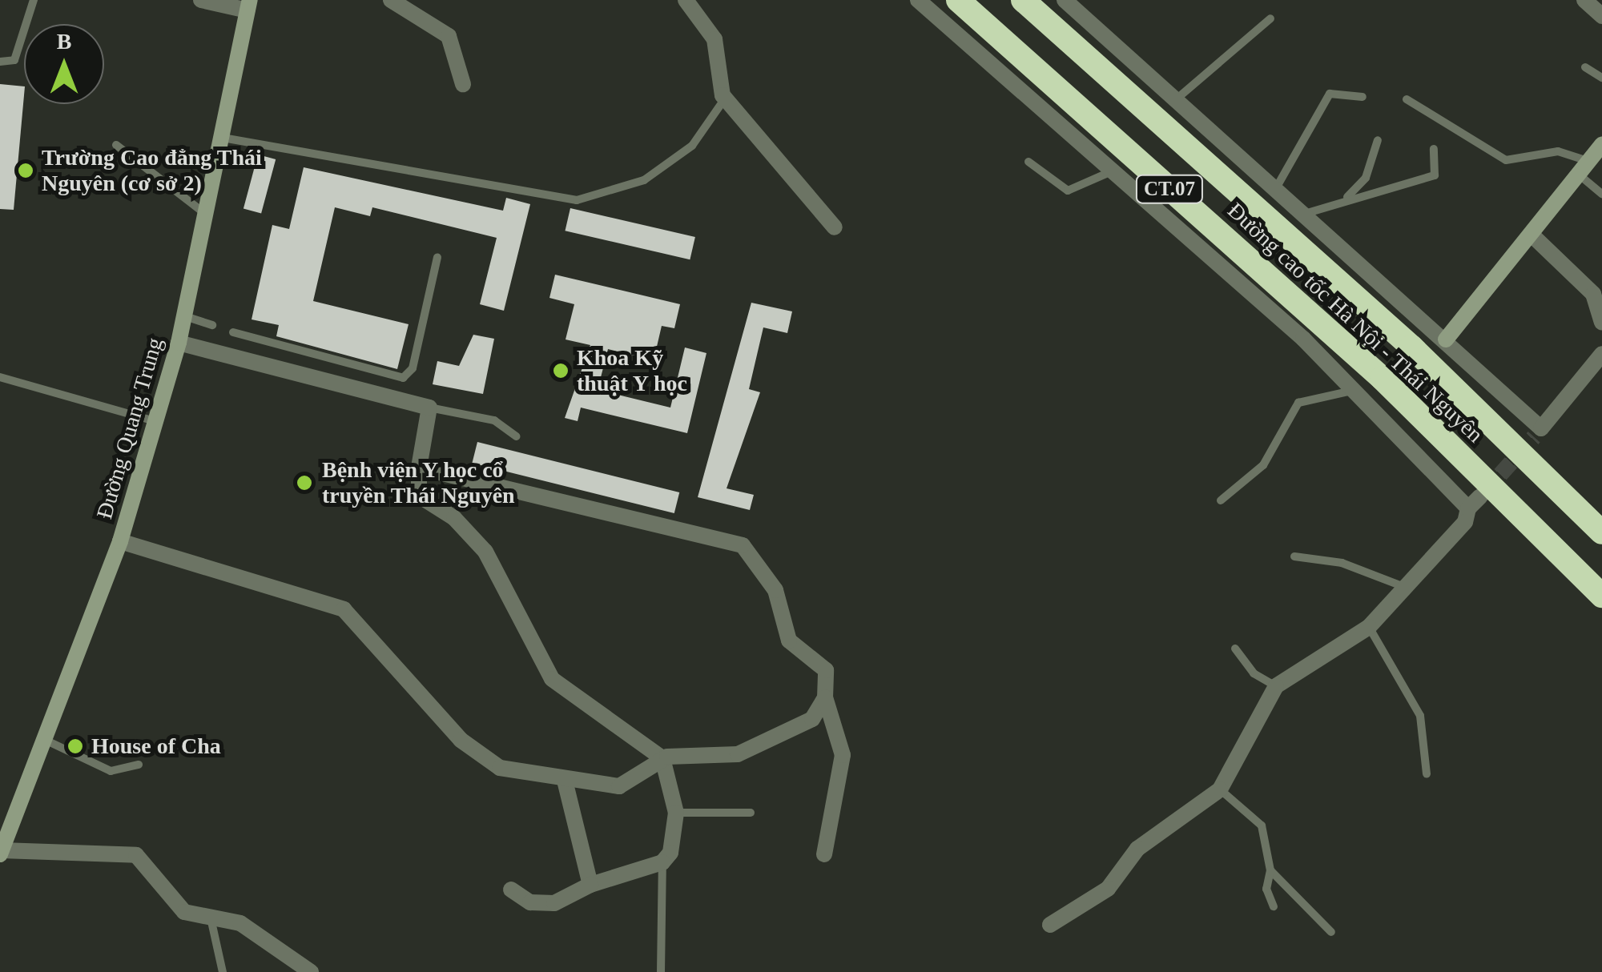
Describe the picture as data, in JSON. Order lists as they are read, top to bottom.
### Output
{
  "streets": {
    "highway": ["CT.07", "Đường cao tốc Hà Nội - Thái Nguyên"],
    "main road": ["Đường Quang Trung"]
  },
  "places": [
    "Trường Cao đẳng Thái Nguyên (cơ sở 2)",
    "Khoa Kỹ thuật Y học",
    "Bệnh viện Y học cổ truyền Thái Nguyên",
    "House of Cha"
  ],
  "north": "top"
}
